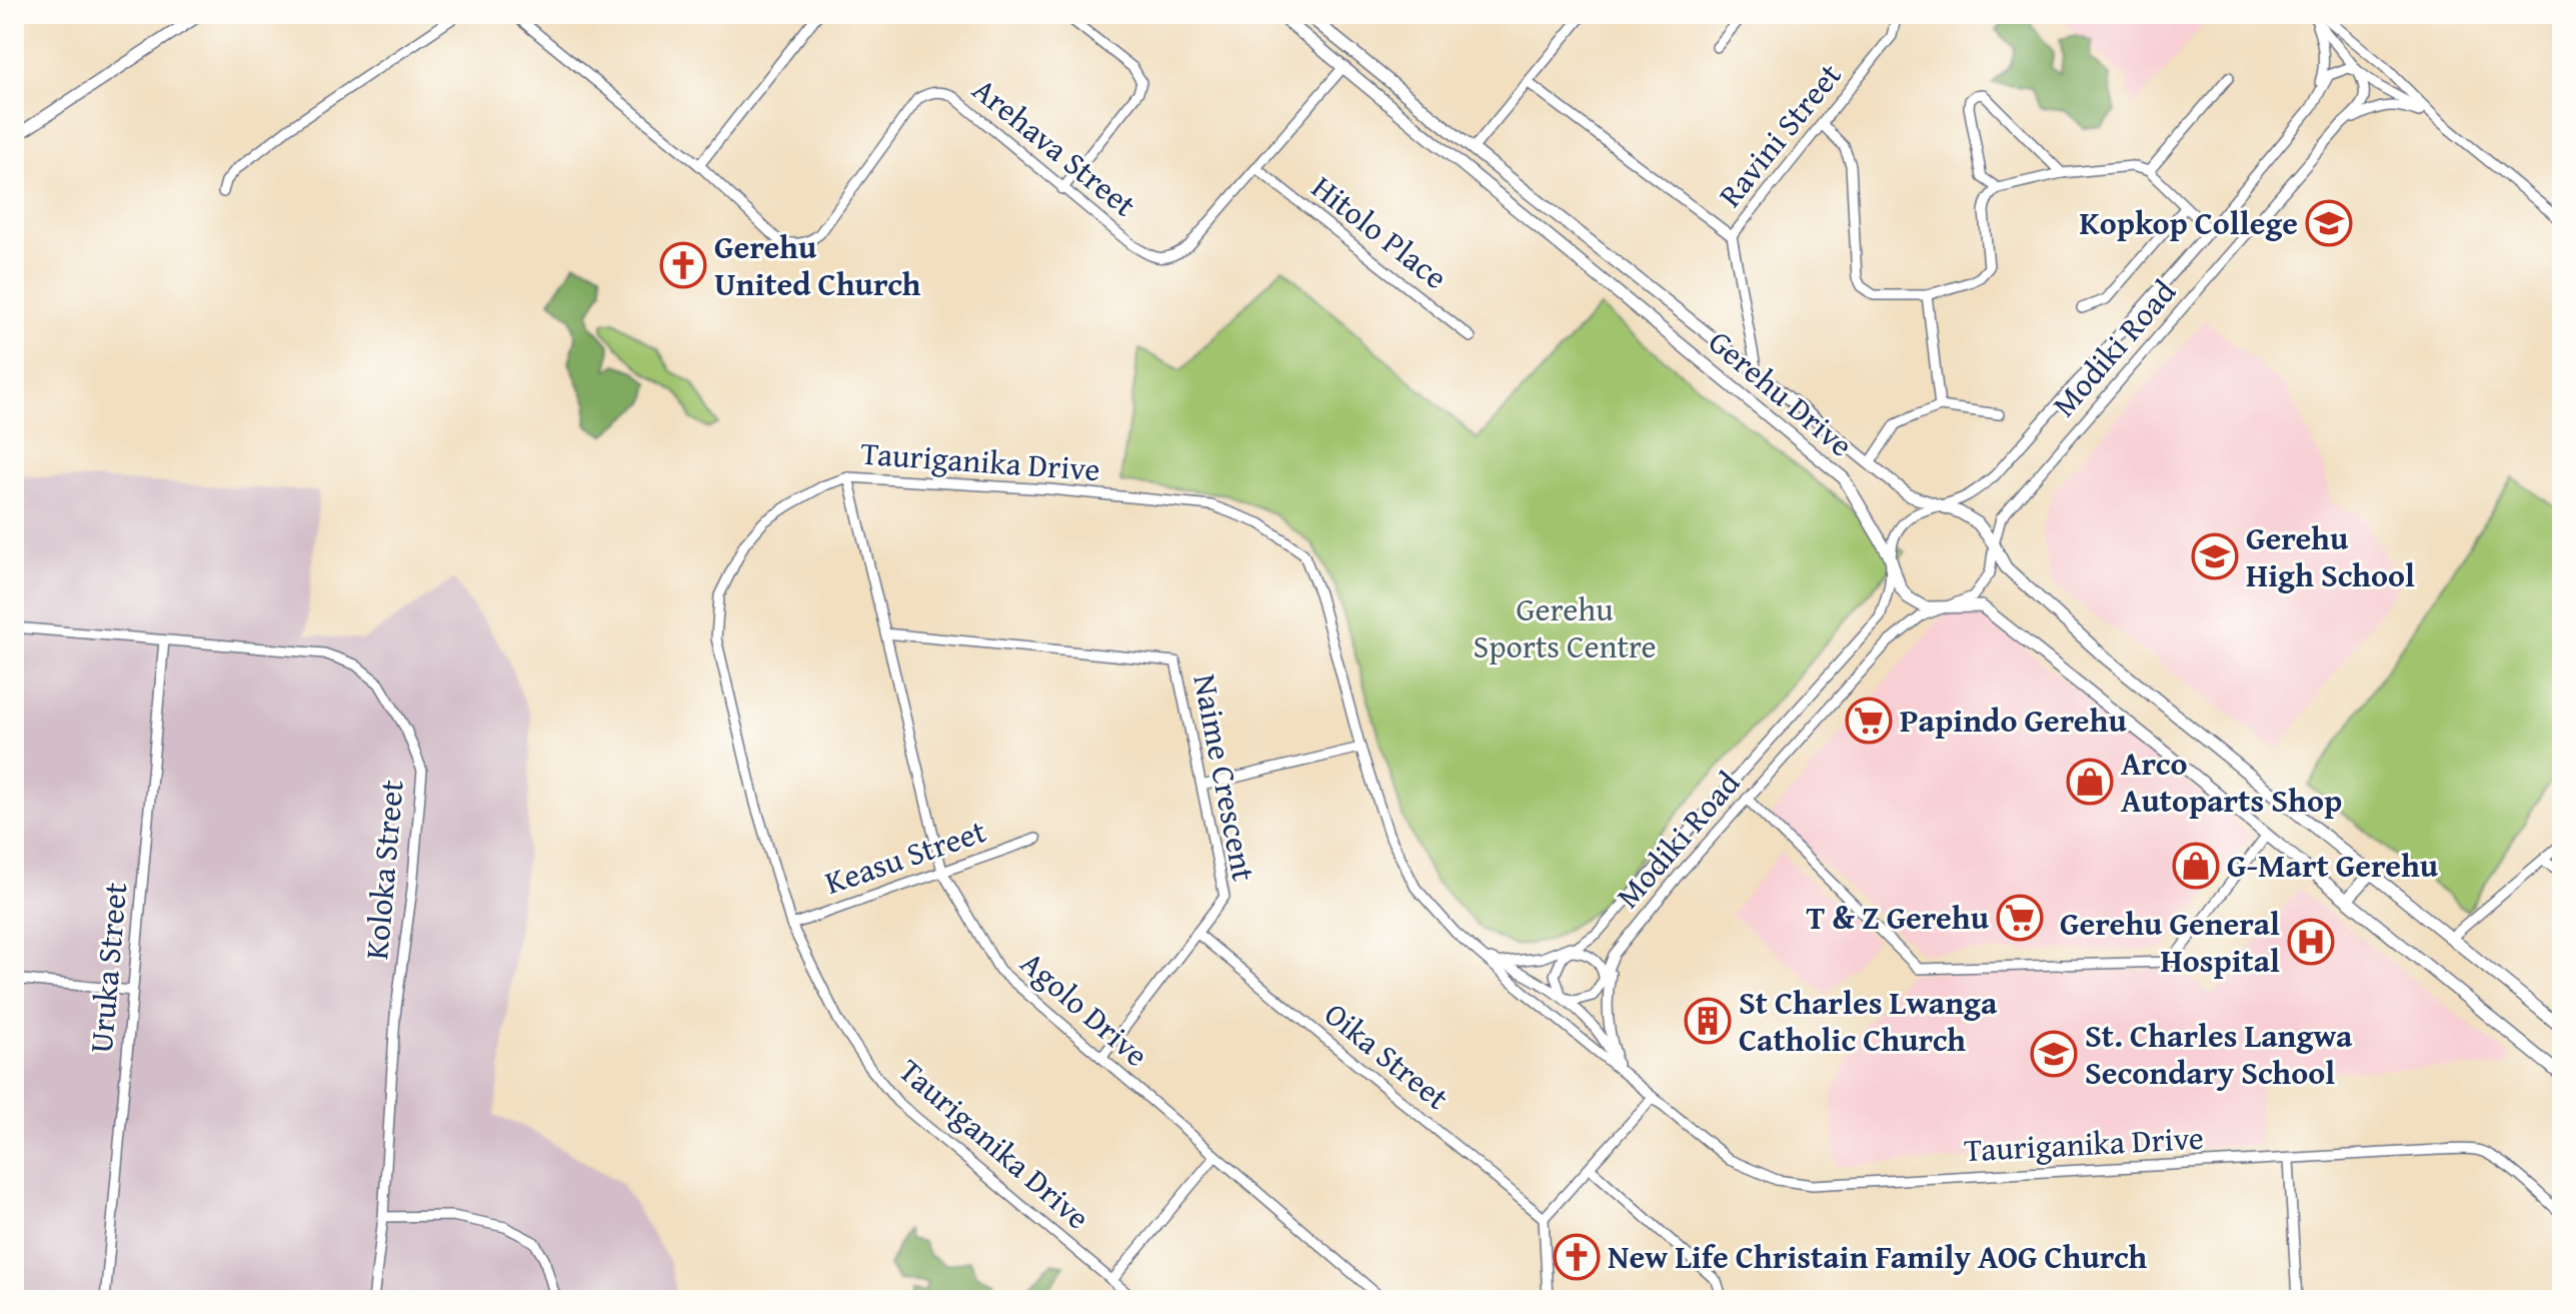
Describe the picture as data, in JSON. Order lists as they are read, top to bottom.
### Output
{
  "streets": {
    "street": [
      "Ravini Street",
      "Arehava Street",
      "Hitolo Place",
      "Modiki Road",
      "Gerehu Drive",
      "Tauriganika Drive",
      "Naime Crescent",
      "Keasu Street",
      "Koloka Street",
      "Uruka Street",
      "Agolo Drive",
      "Oika Street"
    ]
  },
  "crossings": [
    ["Arehava Street", "Hitolo Place"],
    ["Arehava Street", "Gerehu Drive"],
    ["Modiki Road", "Gerehu Drive"],
    ["Modiki Road", "Tauriganika Drive"],
    ["Tauriganika Drive", "Keasu Street"],
    ["Tauriganika Drive", "Agolo Drive"],
    ["Naime Crescent", "Agolo Drive"],
    ["Naime Crescent", "Oika Street"],
    ["Keasu Street", "Agolo Drive"],
    ["Koloka Street", "Uruka Street"]
  ],
  "parks": ["Gerehu Sports Centre"],
  "places": {
    "school or university": ["Kopkop College", "Gerehu High School", "St. Charles Langwa Secondary School"],
    "church": ["Gerehu United Church", "New Life Christain Family AOG Church"],
    "supermarket": ["Papindo Gerehu", "T & Z Gerehu"],
    "shop": ["Arco Autoparts Shop", "G-Mart Gerehu"],
    "hospital": ["Gerehu General Hospital"],
    "building": ["St Charles Lwanga Catholic Church"]
  }
}
